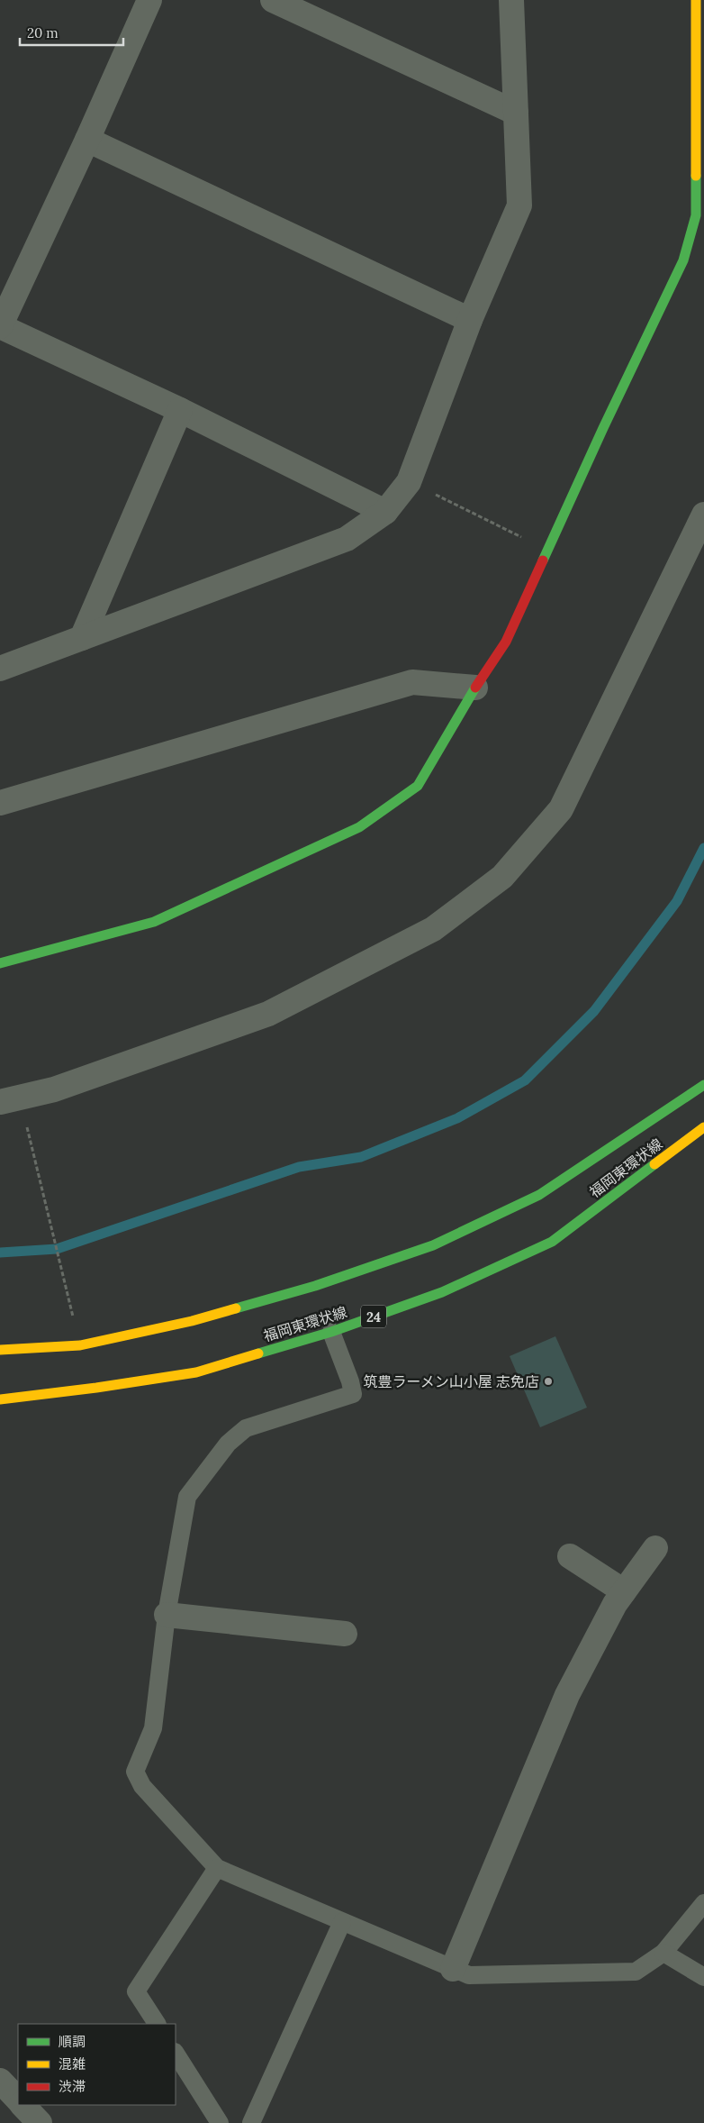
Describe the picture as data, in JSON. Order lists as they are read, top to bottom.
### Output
{
  "streets": {
    "main road": ["福岡東環状線", "24"]
  },
  "places": ["筑豊ラーメン山小屋 志免店"],
  "legend": ["順調", "混雑", "渋滞"],
  "scale_bar": "20 m"
}
